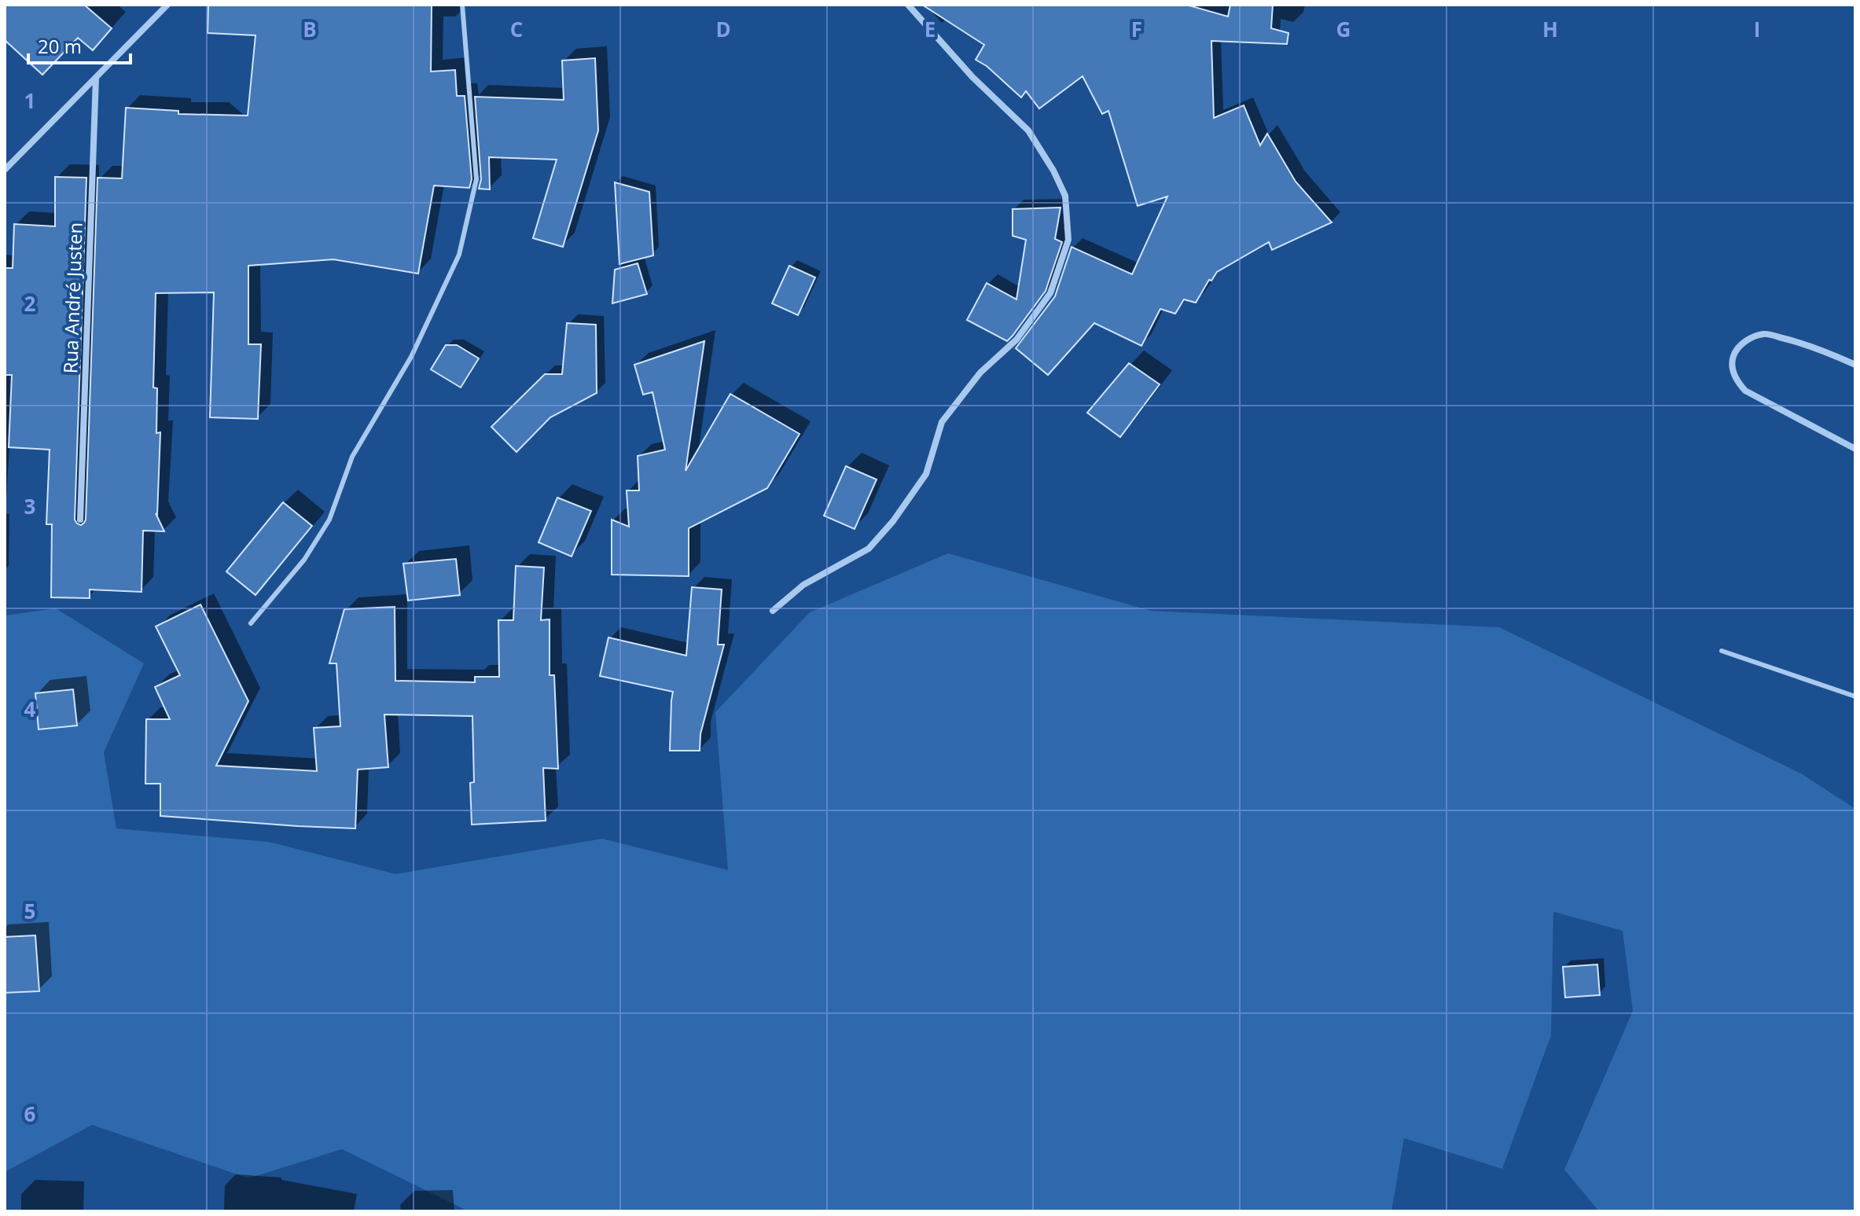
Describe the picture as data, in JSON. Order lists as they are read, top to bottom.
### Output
{
  "streets": {
    "street": ["Rua André Justen"]
  },
  "scale_bar": "20 m",
  "grid": {
    "columns": [
      "B",
      "C",
      "D",
      "E",
      "F",
      "G",
      "H",
      "I"
    ],
    "rows": [
      "1",
      "2",
      "3",
      "4",
      "5",
      "6"
    ]
  }
}
